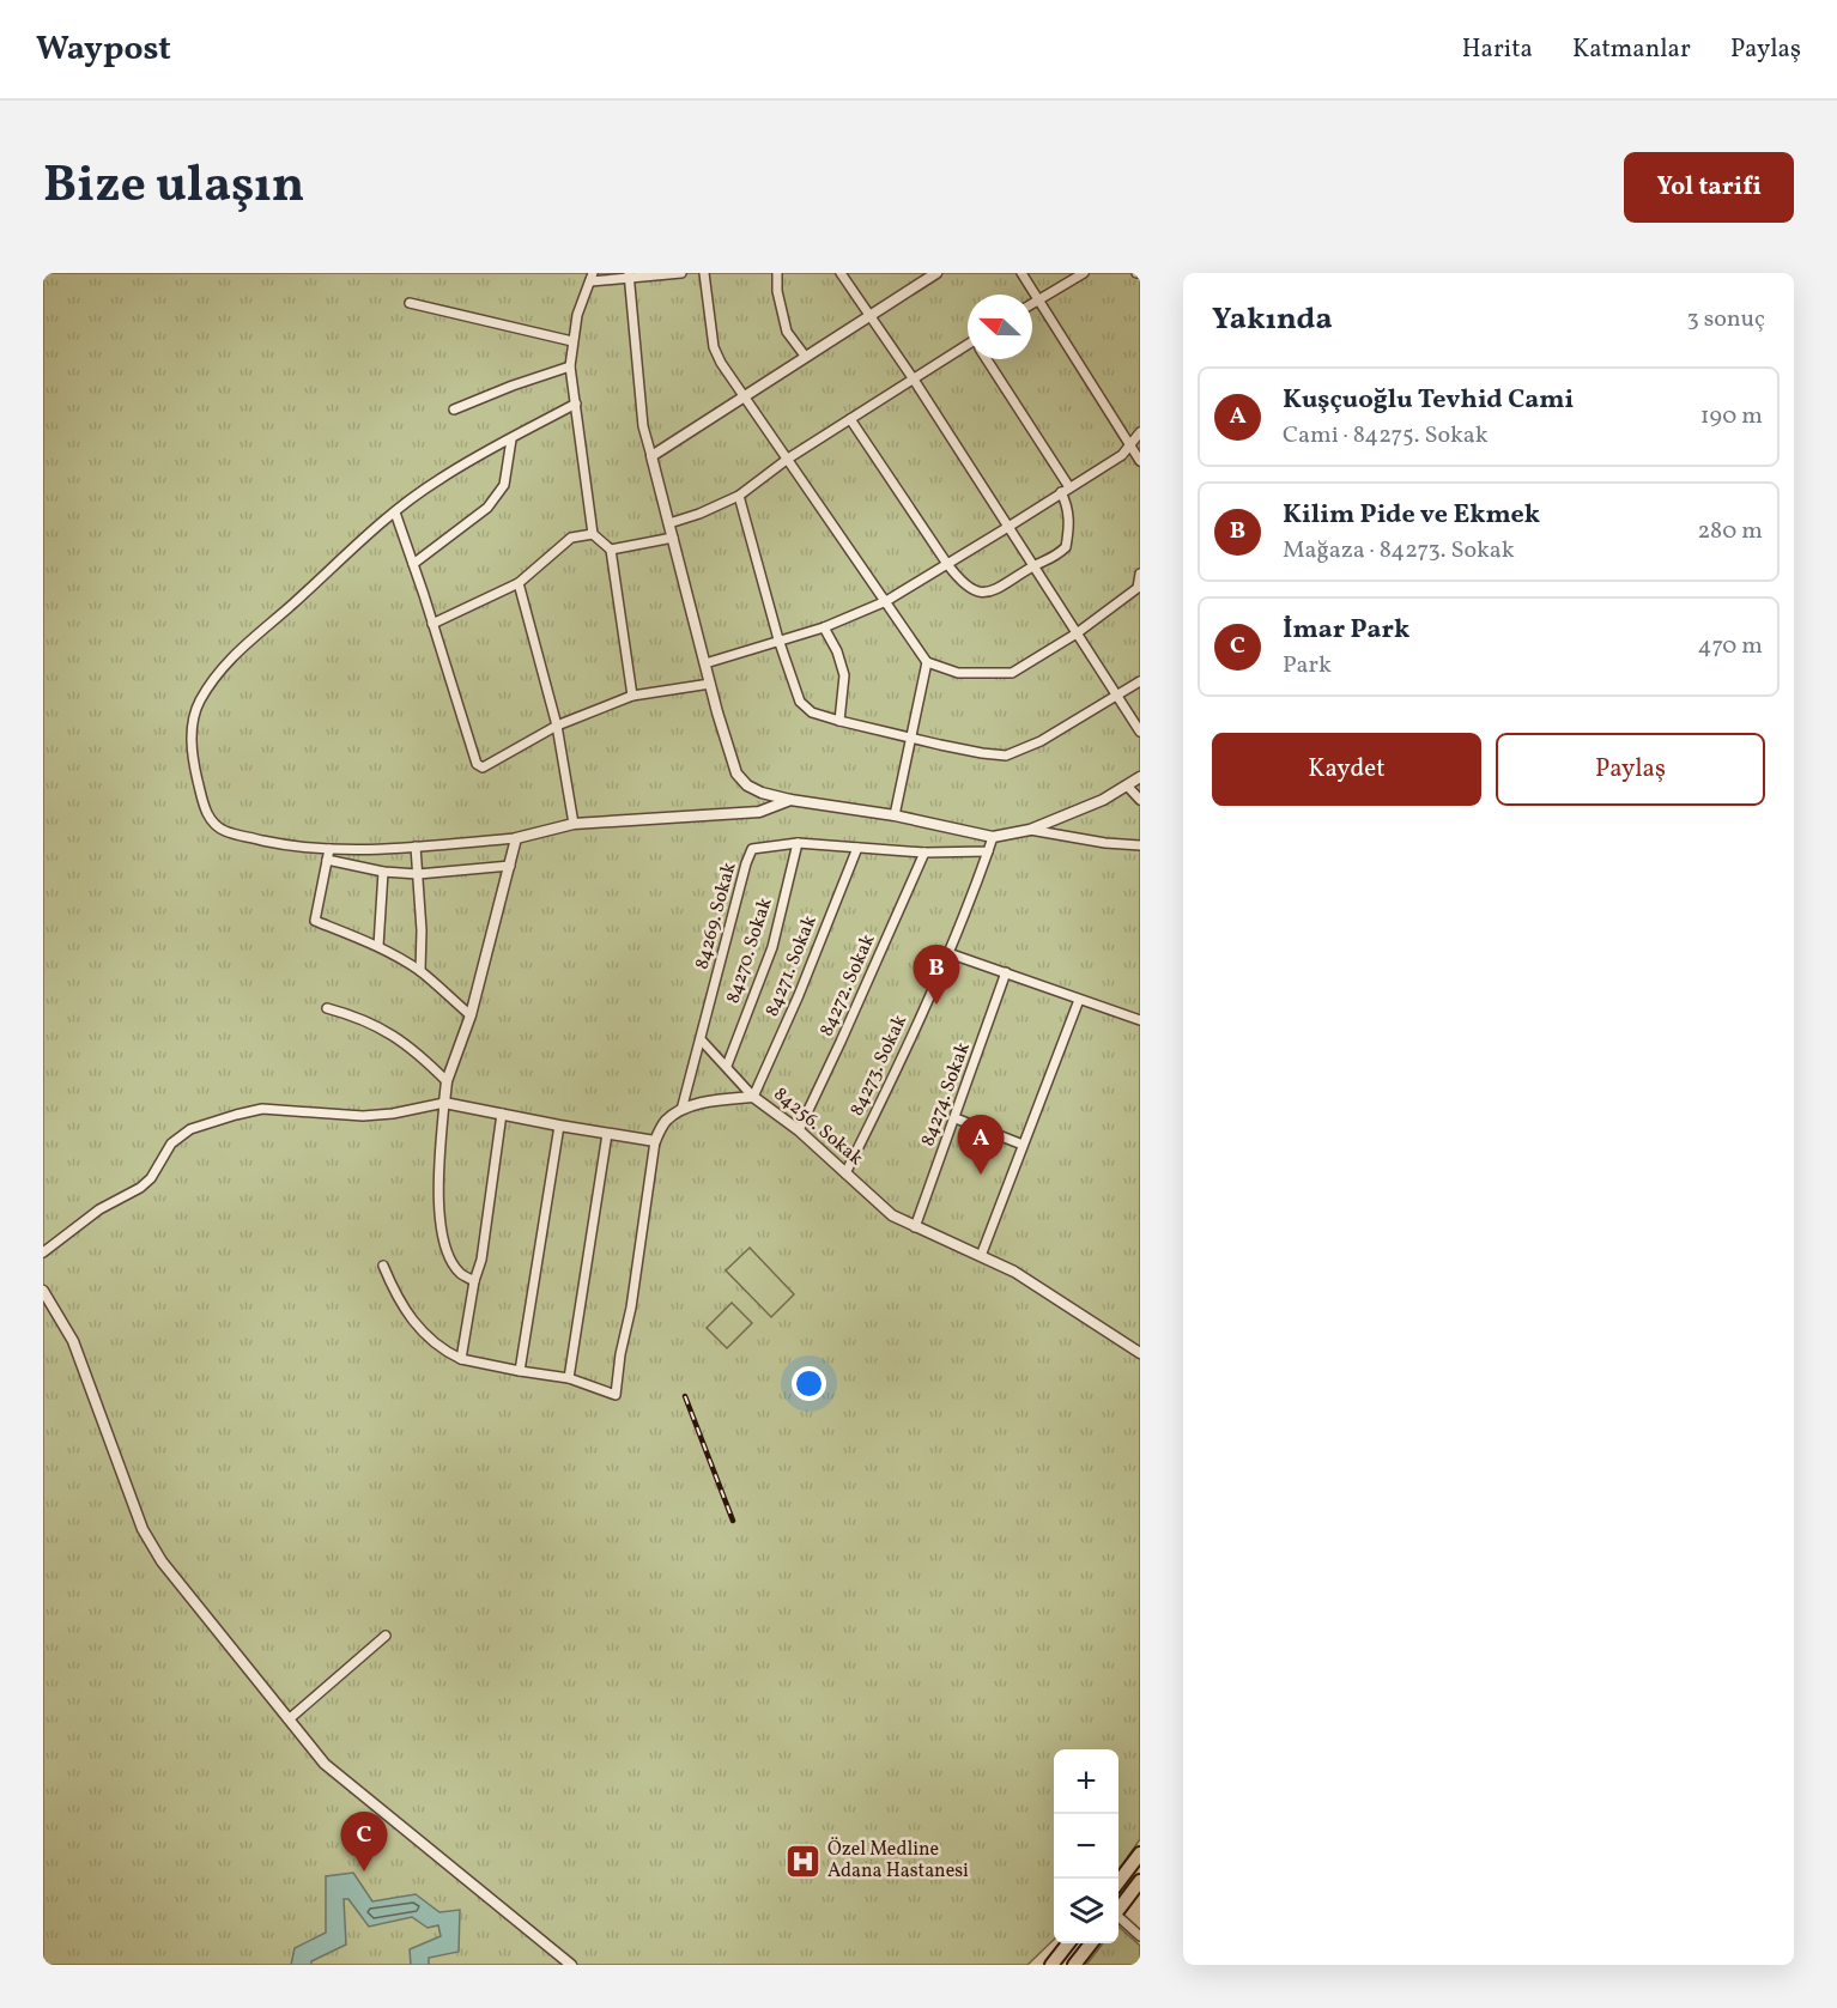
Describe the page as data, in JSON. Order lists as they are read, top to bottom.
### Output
{
  "streets": {
    "street": [
      "84269. Sokak",
      "84270. Sokak",
      "84271. Sokak",
      "84272. Sokak",
      "84273. Sokak",
      "84274. Sokak",
      "84256. Sokak"
    ]
  },
  "crossings": [
    ["84269. Sokak", "84270. Sokak"],
    ["84269. Sokak", "84271. Sokak"],
    ["84269. Sokak", "84272. Sokak"],
    ["84269. Sokak", "84273. Sokak"],
    ["84269. Sokak", "84256. Sokak"],
    ["84271. Sokak", "84256. Sokak"],
    ["84272. Sokak", "84256. Sokak"],
    ["84273. Sokak", "84256. Sokak"],
    ["84274. Sokak", "84256. Sokak"]
  ],
  "places": {
    "hospital": ["Özel Medline Adana Hastanesi"]
  },
  "north": "left",
  "page": {
    "header": "Waypost",
    "nav": ["Harita", "Katmanlar", "Paylaş"],
    "title": "Bize ulaşın",
    "buttons": [
      "Yol tarifi",
      ["Kaydet", "Paylaş"]
    ],
    "heading": ["Yakında", "3 sonuç"],
    "list": [
      {
        "mark": "A",
        "name": "Kuşçuoğlu Tevhid Cami",
        "note": "Cami · 84275. Sokak",
        "value": "190 m"
      },
      {
        "mark": "B",
        "name": "Kilim Pide ve Ekmek",
        "note": "Mağaza · 84273. Sokak",
        "value": "280 m"
      },
      {
        "mark": "C",
        "name": "İmar Park",
        "note": "Park",
        "value": "470 m"
      }
    ],
    "pins": ["B", "A", "C"],
    "map_buttons": ["+", "−"]
  }
}
